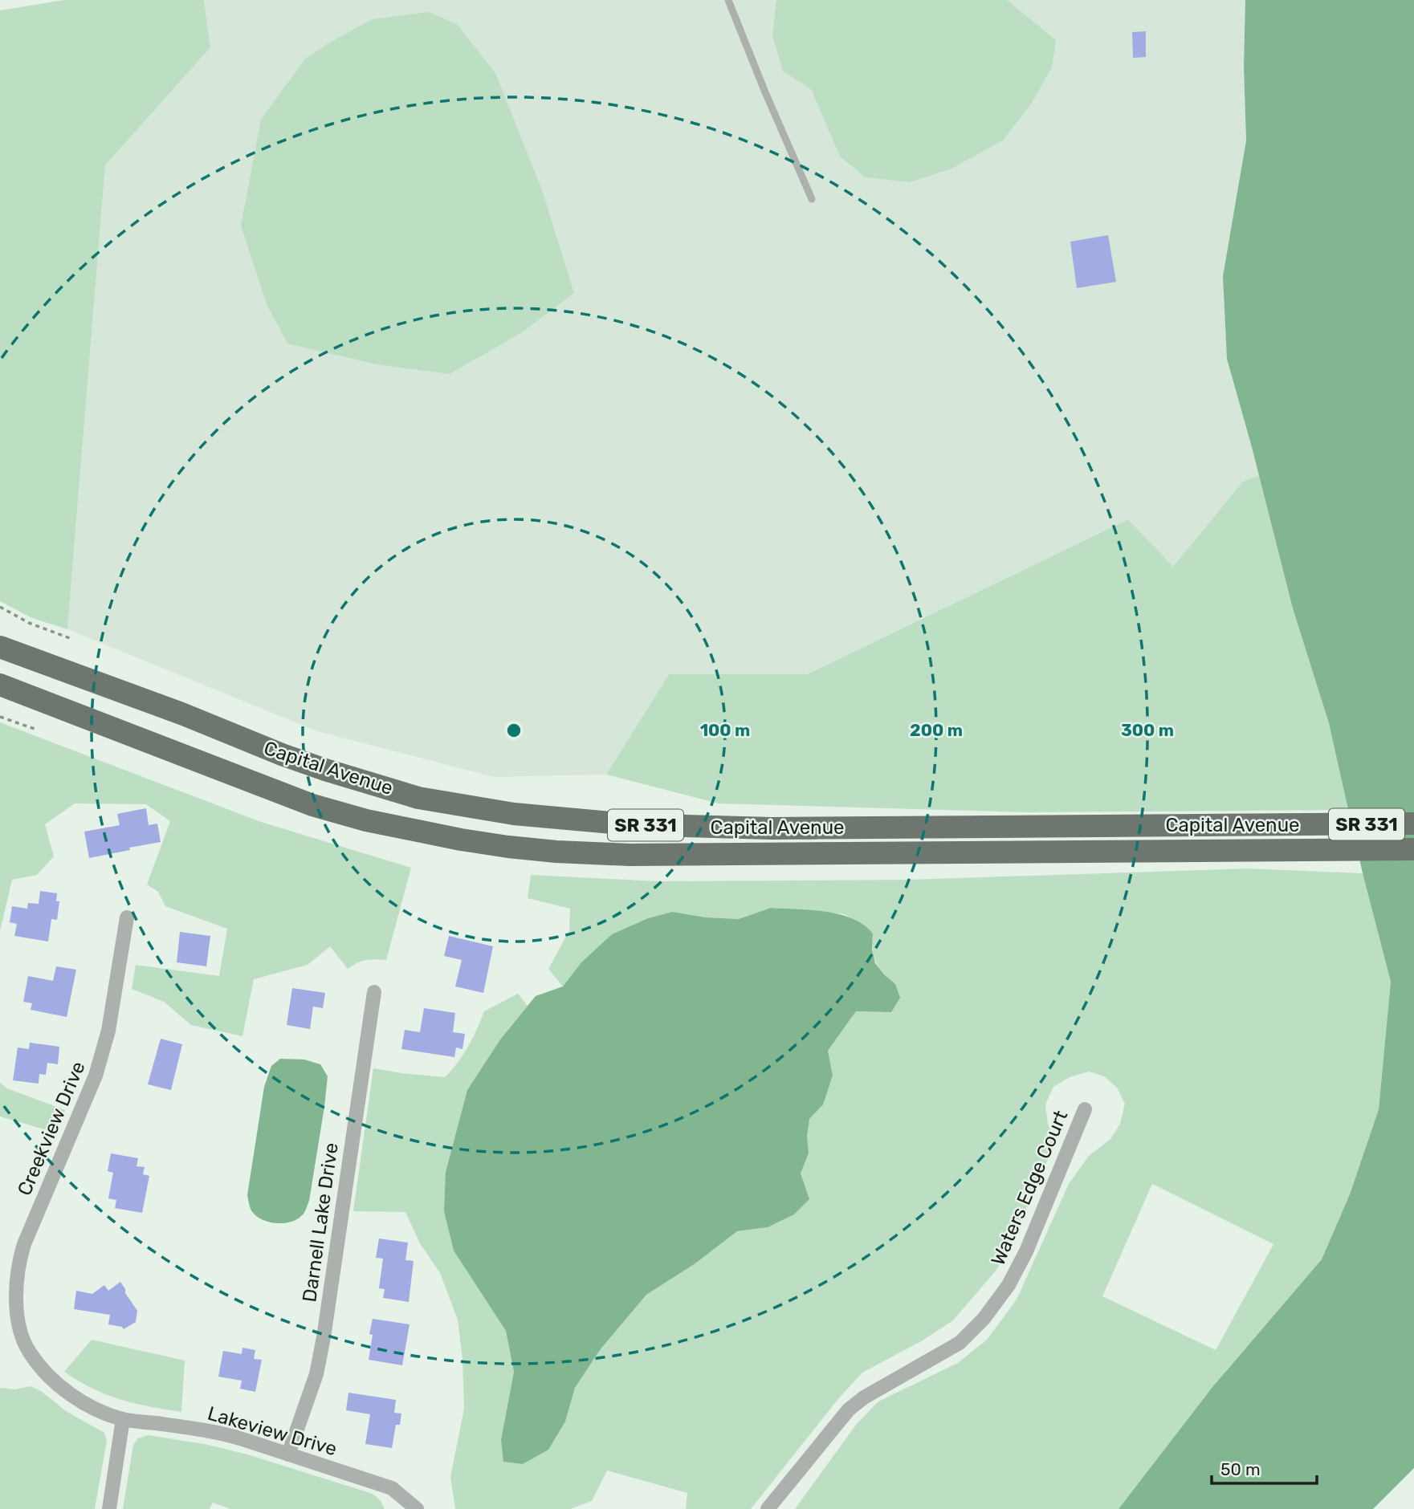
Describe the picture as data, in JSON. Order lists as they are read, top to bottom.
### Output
{
  "streets": {
    "highway": ["Capital Avenue", "SR 331"],
    "street": [
      "Creekview Drive",
      "Waters Edge Court",
      "Darnell Lake Drive",
      "Lakeview Drive"
    ]
  },
  "crossings": [
    ["Creekview Drive", "Lakeview Drive"],
    ["Darnell Lake Drive", "Lakeview Drive"]
  ],
  "scale_bar": "50 m",
  "rings": ["100 m", "200 m", "300 m"]
}
